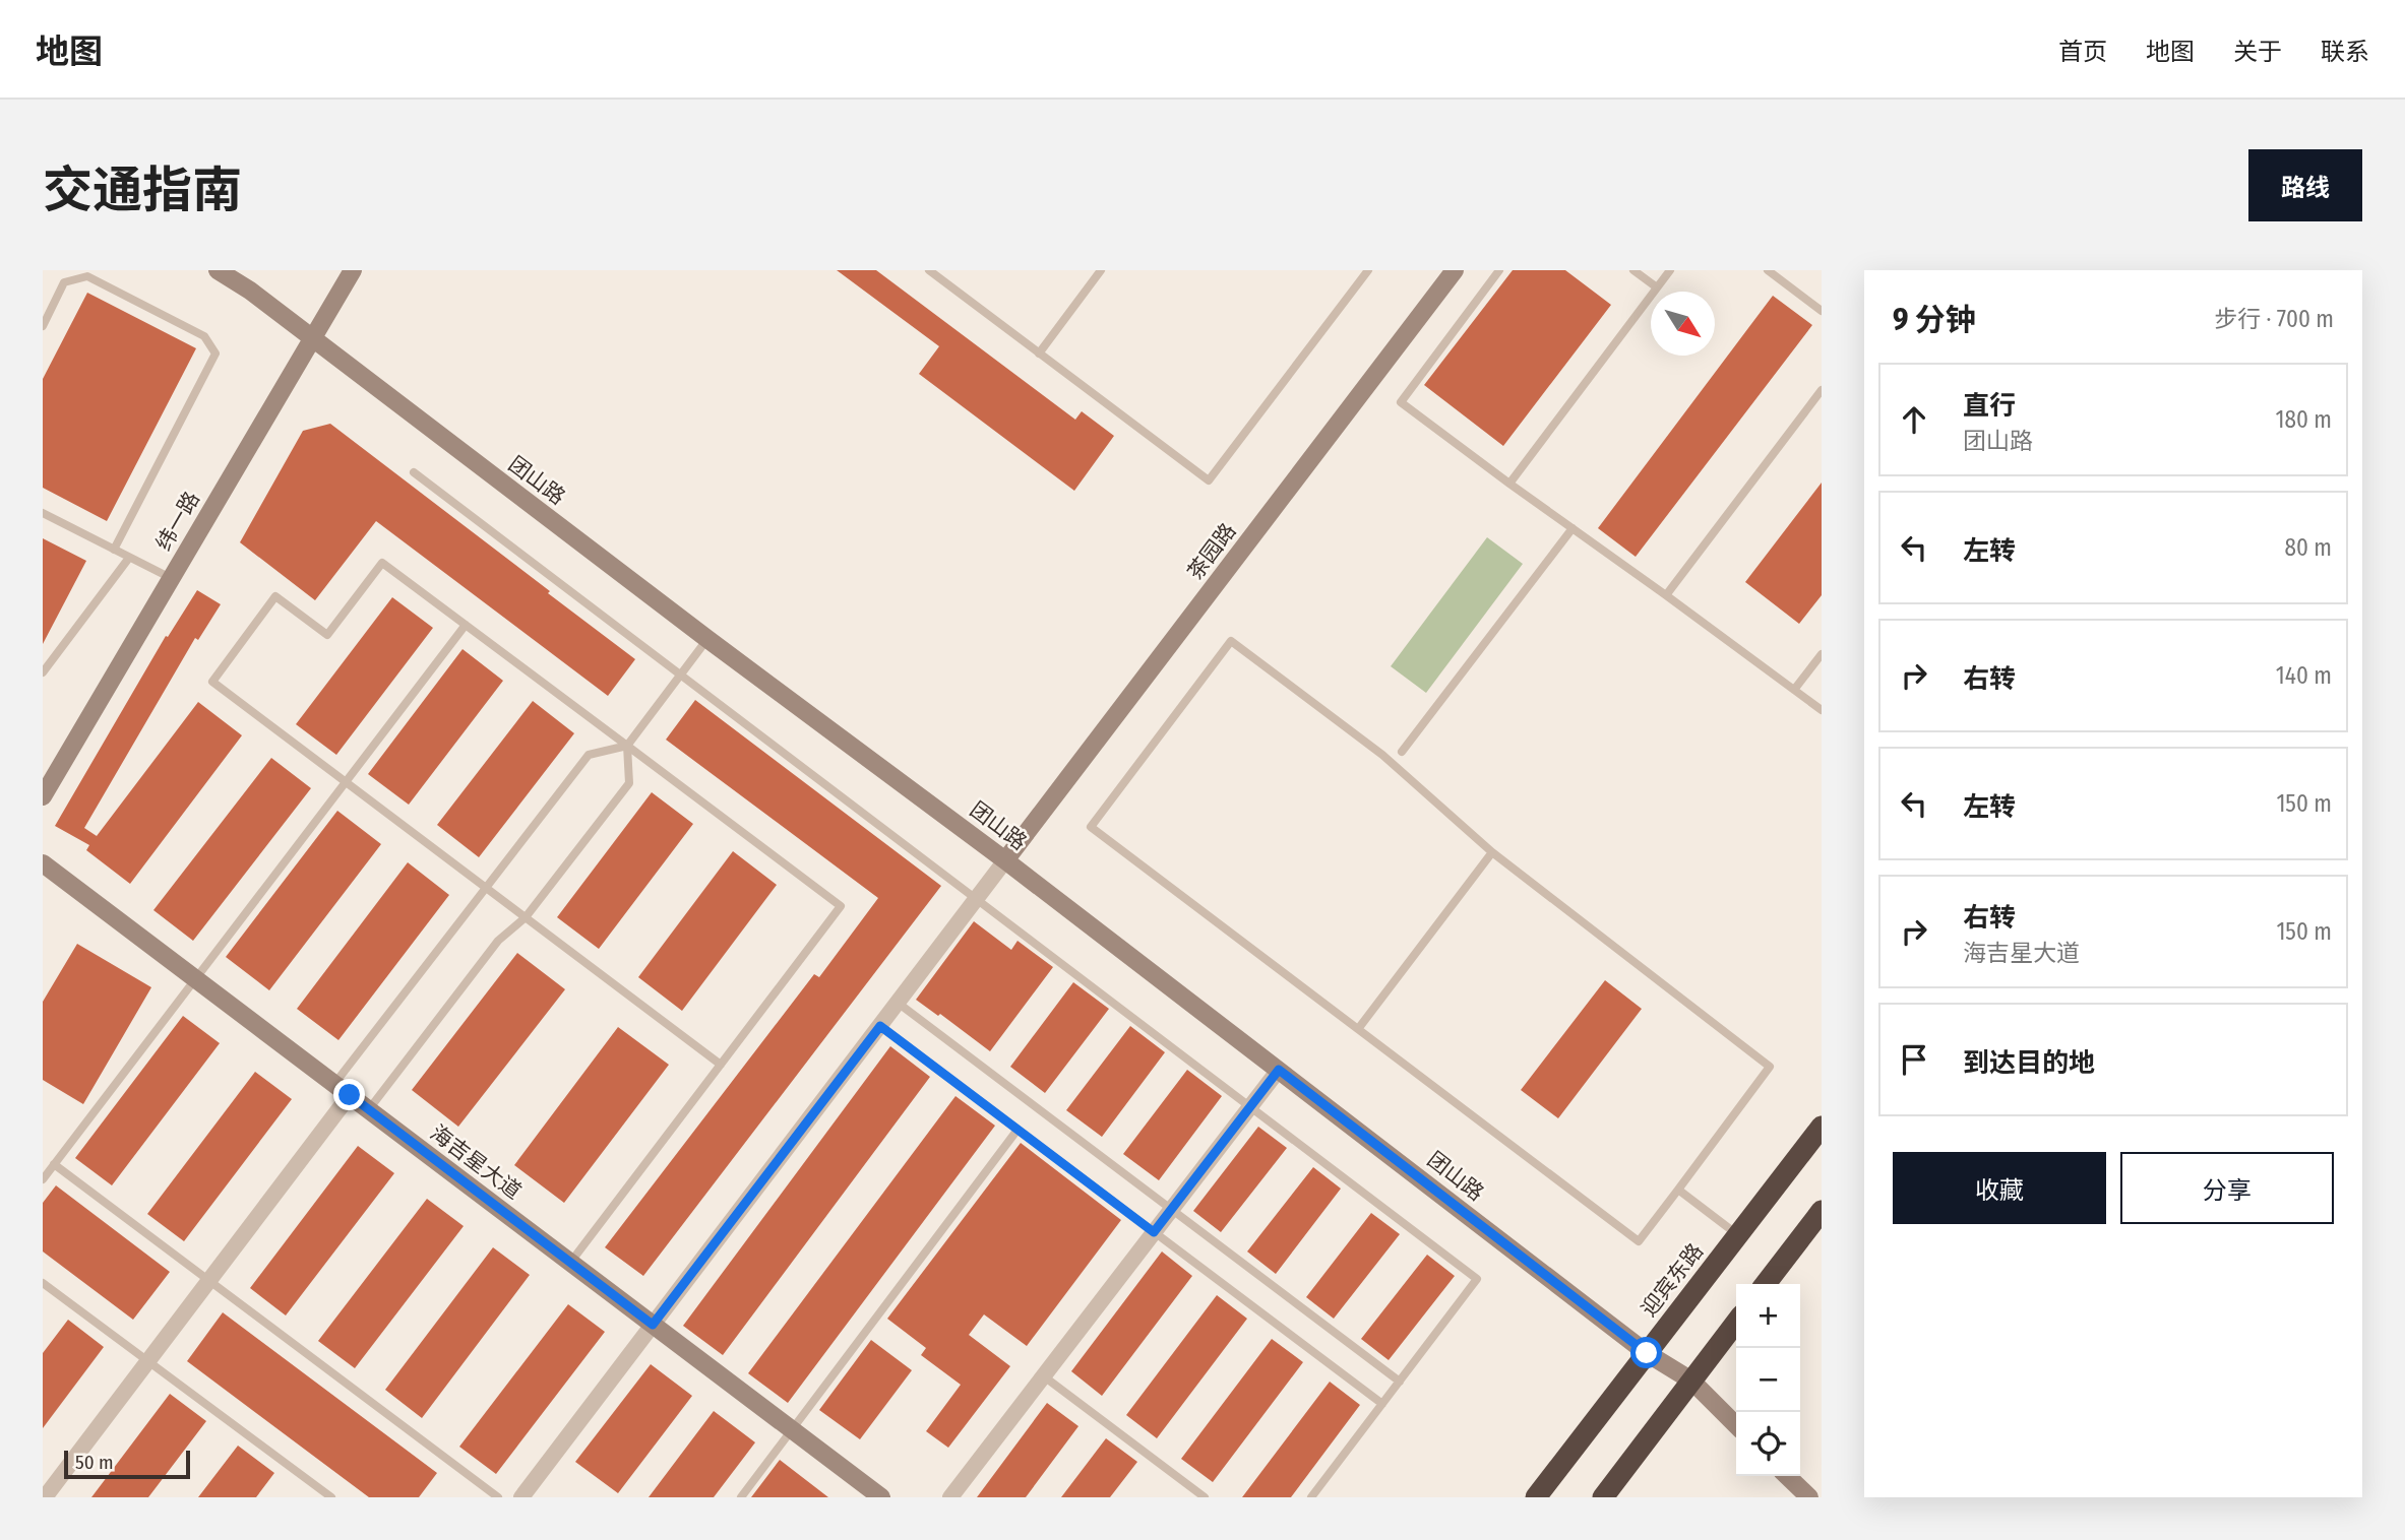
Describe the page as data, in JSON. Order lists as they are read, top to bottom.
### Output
{
  "streets": {
    "highway": ["迎宾东路"],
    "street": [
      "团山路",
      "纬一路",
      "茶园路",
      "海吉星大道"
    ]
  },
  "crossings": [
    ["团山路", "纬一路"],
    ["团山路", "茶园路"],
    ["团山路", "迎宾东路"]
  ],
  "scale_bar": "50 m",
  "north": "bottom right",
  "page": {
    "header": "地图",
    "nav": [
      "首页",
      "地图",
      "关于",
      "联系"
    ],
    "title": "交通指南",
    "buttons": [
      "路线",
      ["收藏", "分享"]
    ],
    "heading": ["9 分钟", "步行 · 700 m"],
    "list": [
      ["直行", "团山路", "180 m"],
      ["左转", "80 m"],
      ["右转", "140 m"],
      ["左转", "150 m"],
      ["右转", "海吉星大道", "150 m"],
      "到达目的地"
    ],
    "map_buttons": ["+", "−"],
    "scale": "50 m"
  }
}
